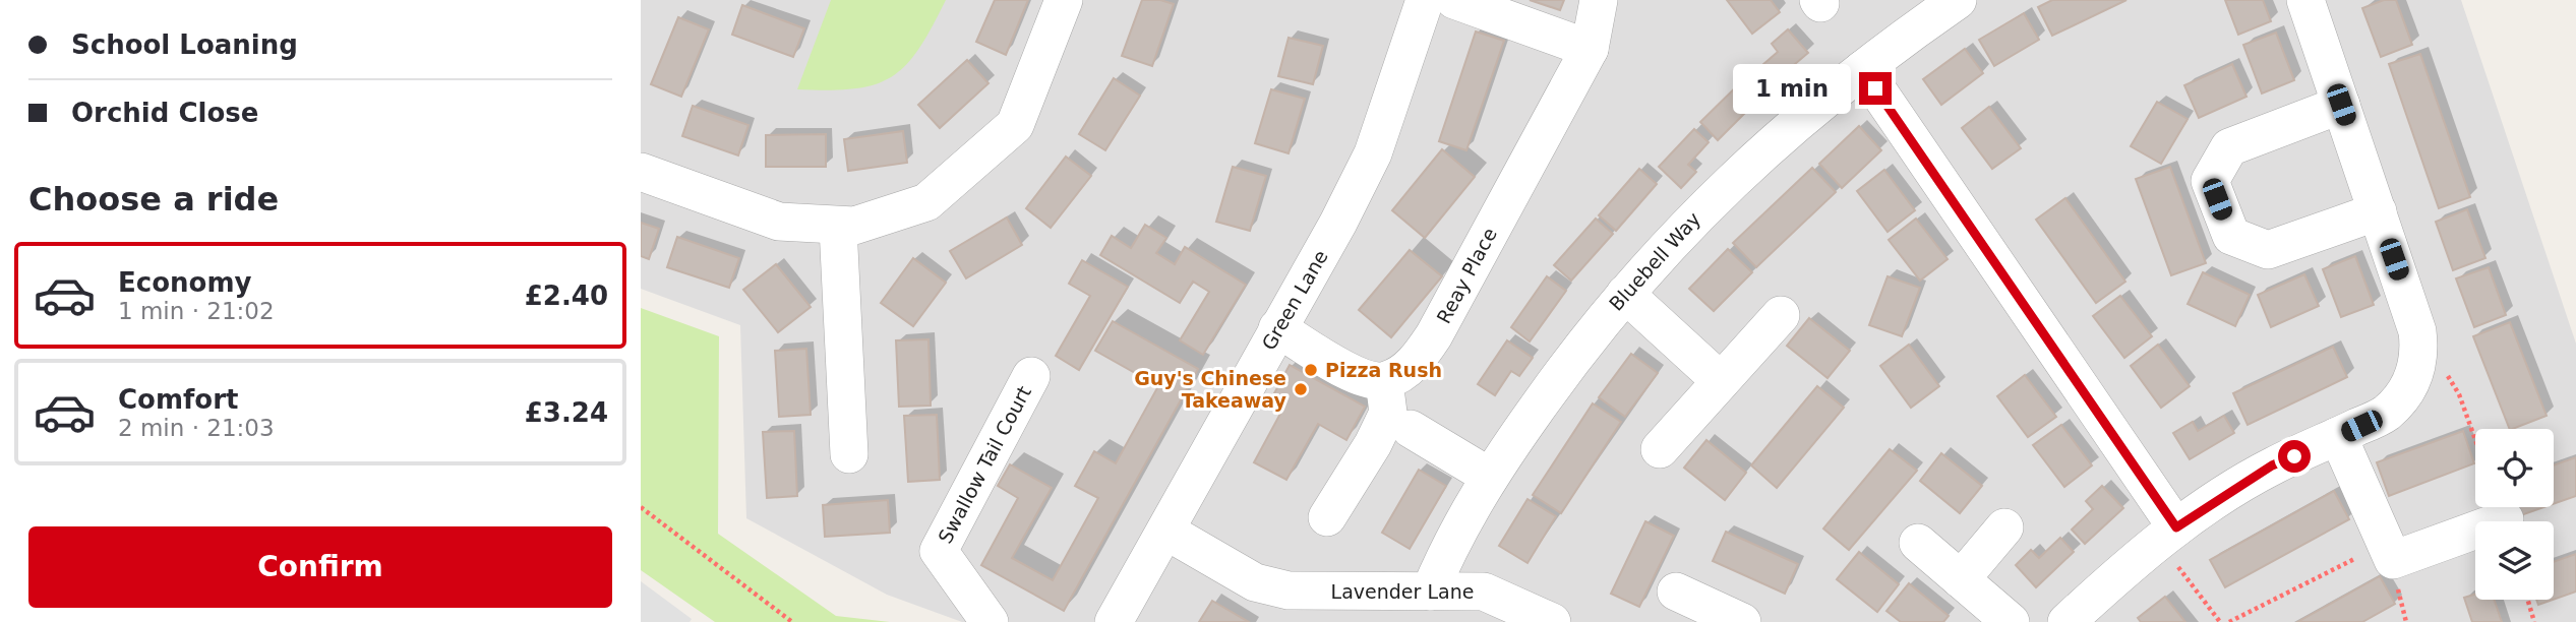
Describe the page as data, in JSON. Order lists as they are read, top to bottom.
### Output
{
  "streets": {
    "street": [
      "Bluebell Way",
      "Reay Place",
      "Green Lane",
      "Swallow Tail Court",
      "Lavender Lane"
    ]
  },
  "crossings": [
    ["Bluebell Way", "Lavender Lane"],
    ["Green Lane", "Lavender Lane"]
  ],
  "places": ["Pizza Rush", "Guy's Chinese Takeaway"],
  "page": {
    "banner": ["School Loaning", "Orchid Close"],
    "bubble": "1 min",
    "heading": "Choose a ride",
    "list": [
      {
        "name": "Economy",
        "note": "1 min · 21:02",
        "value": "£2.40"
      },
      {
        "name": "Comfort",
        "note": "2 min · 21:03",
        "value": "£3.24"
      }
    ],
    "buttons": "Confirm"
  }
}
